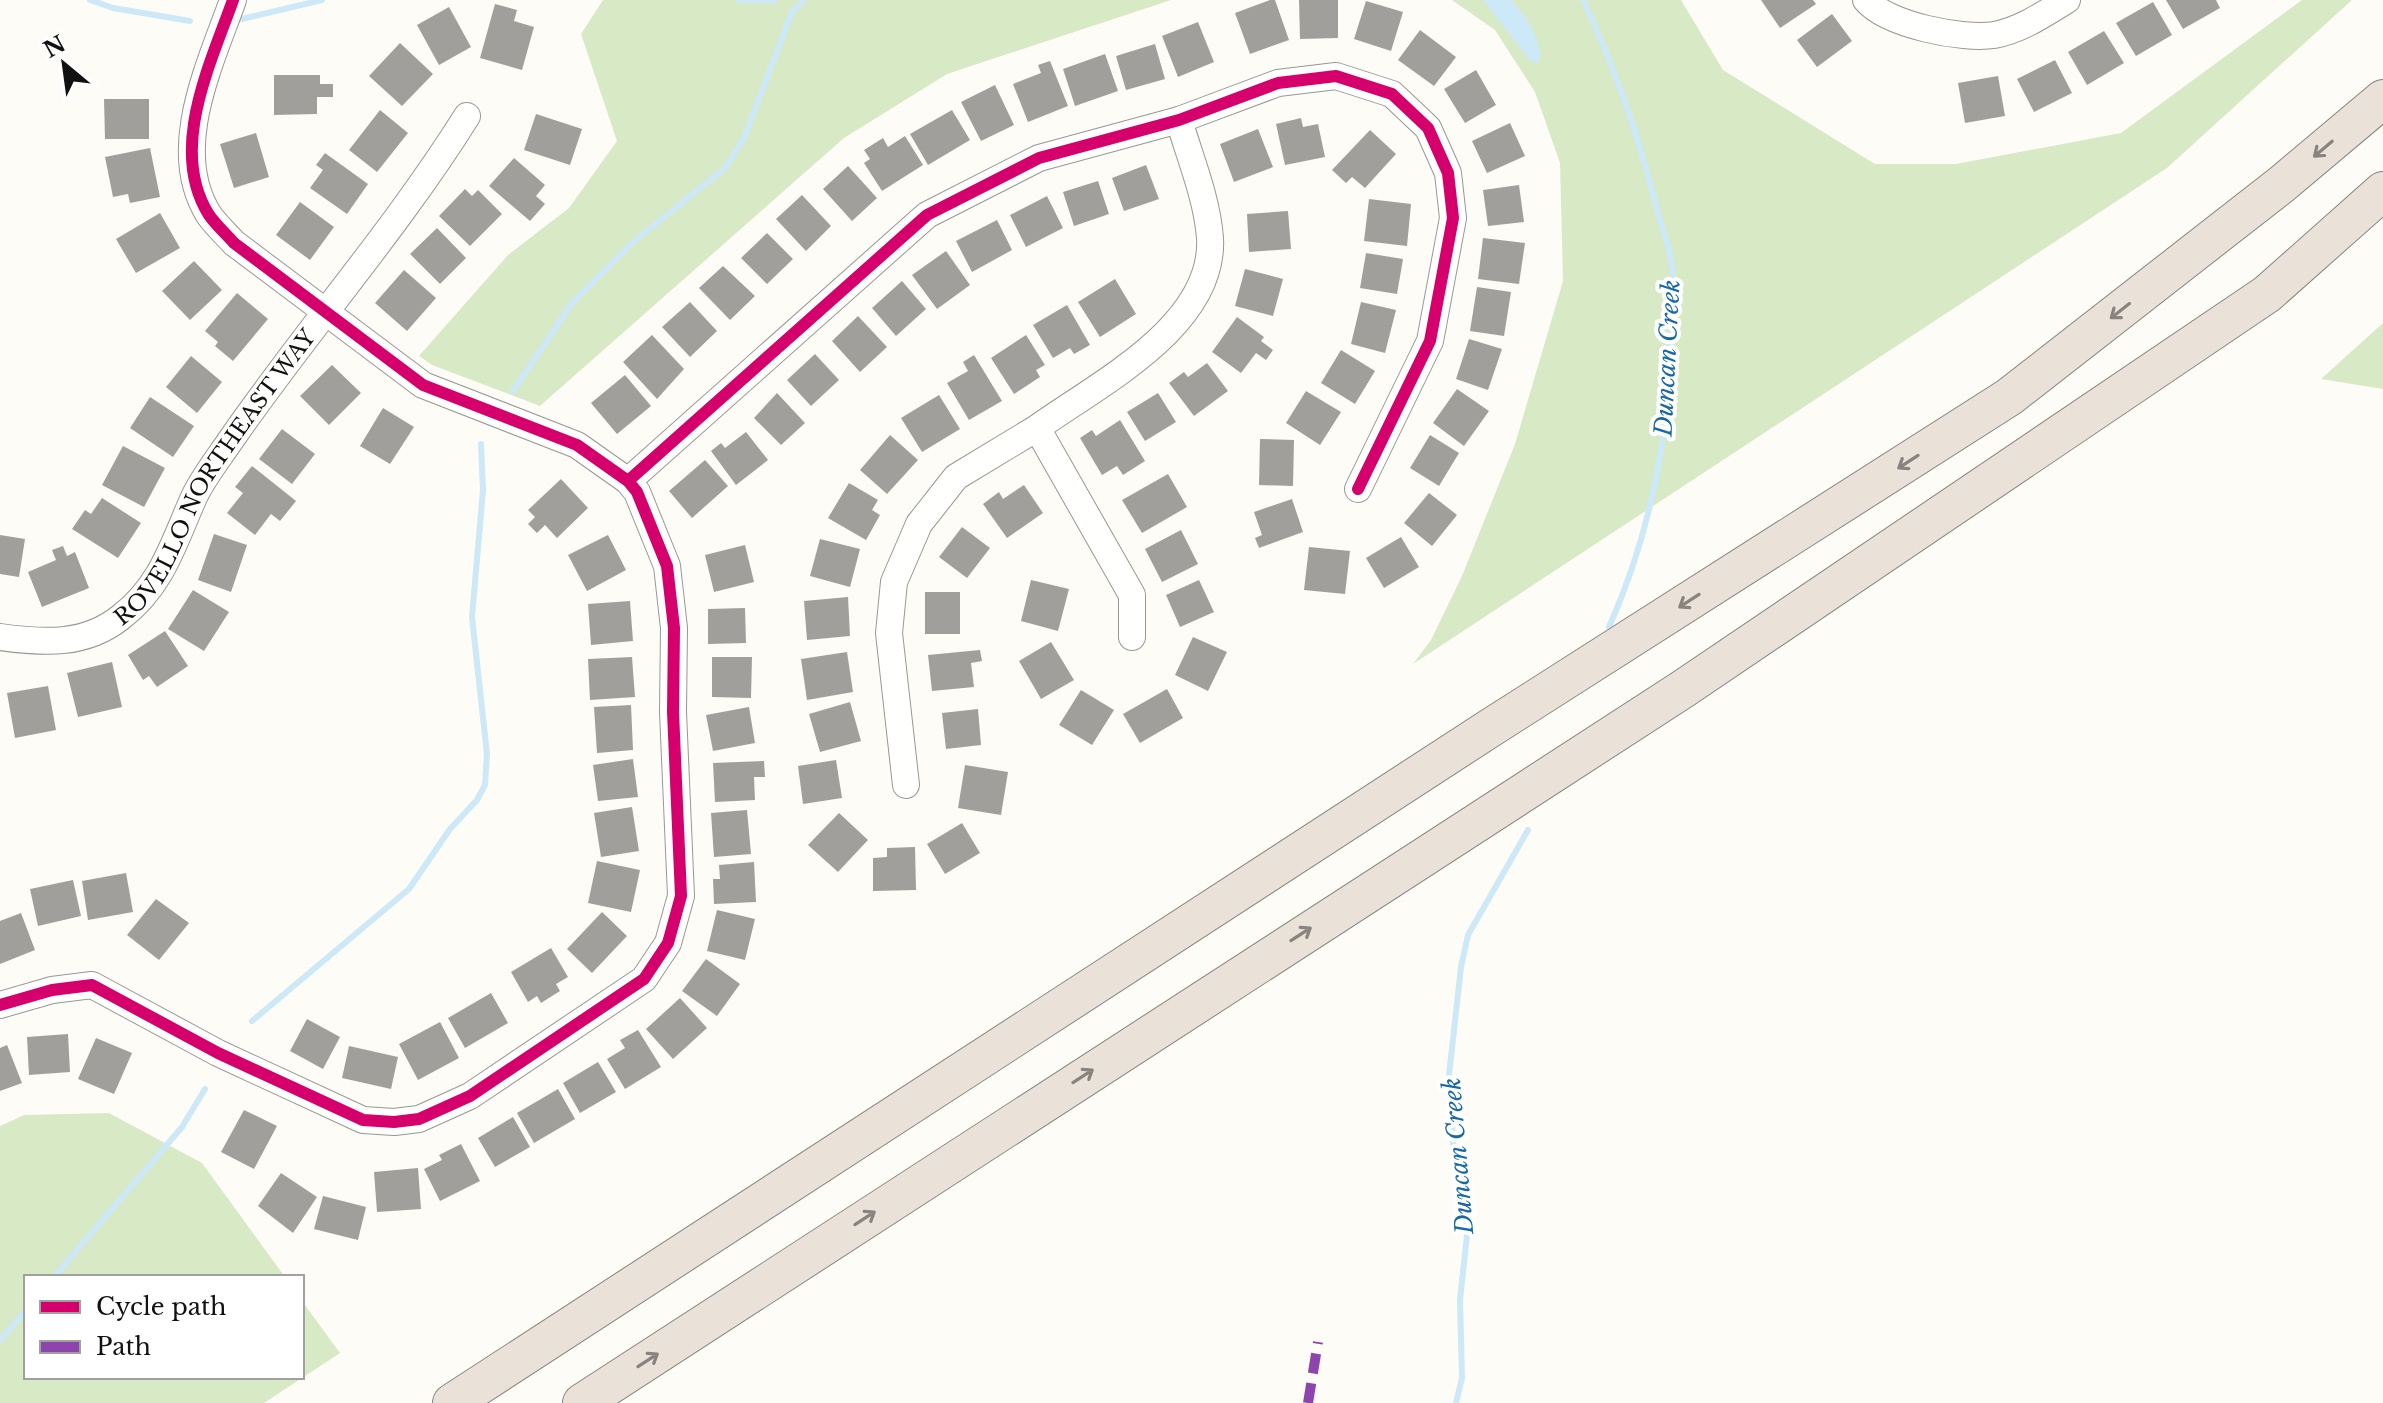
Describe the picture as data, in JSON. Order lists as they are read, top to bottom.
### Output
{
  "streets": {
    "street": ["ROVELLO NORTHEAST WAY"]
  },
  "water": ["Duncan Creek"],
  "legend": ["Cycle path", "Path"],
  "north": "top left"
}
